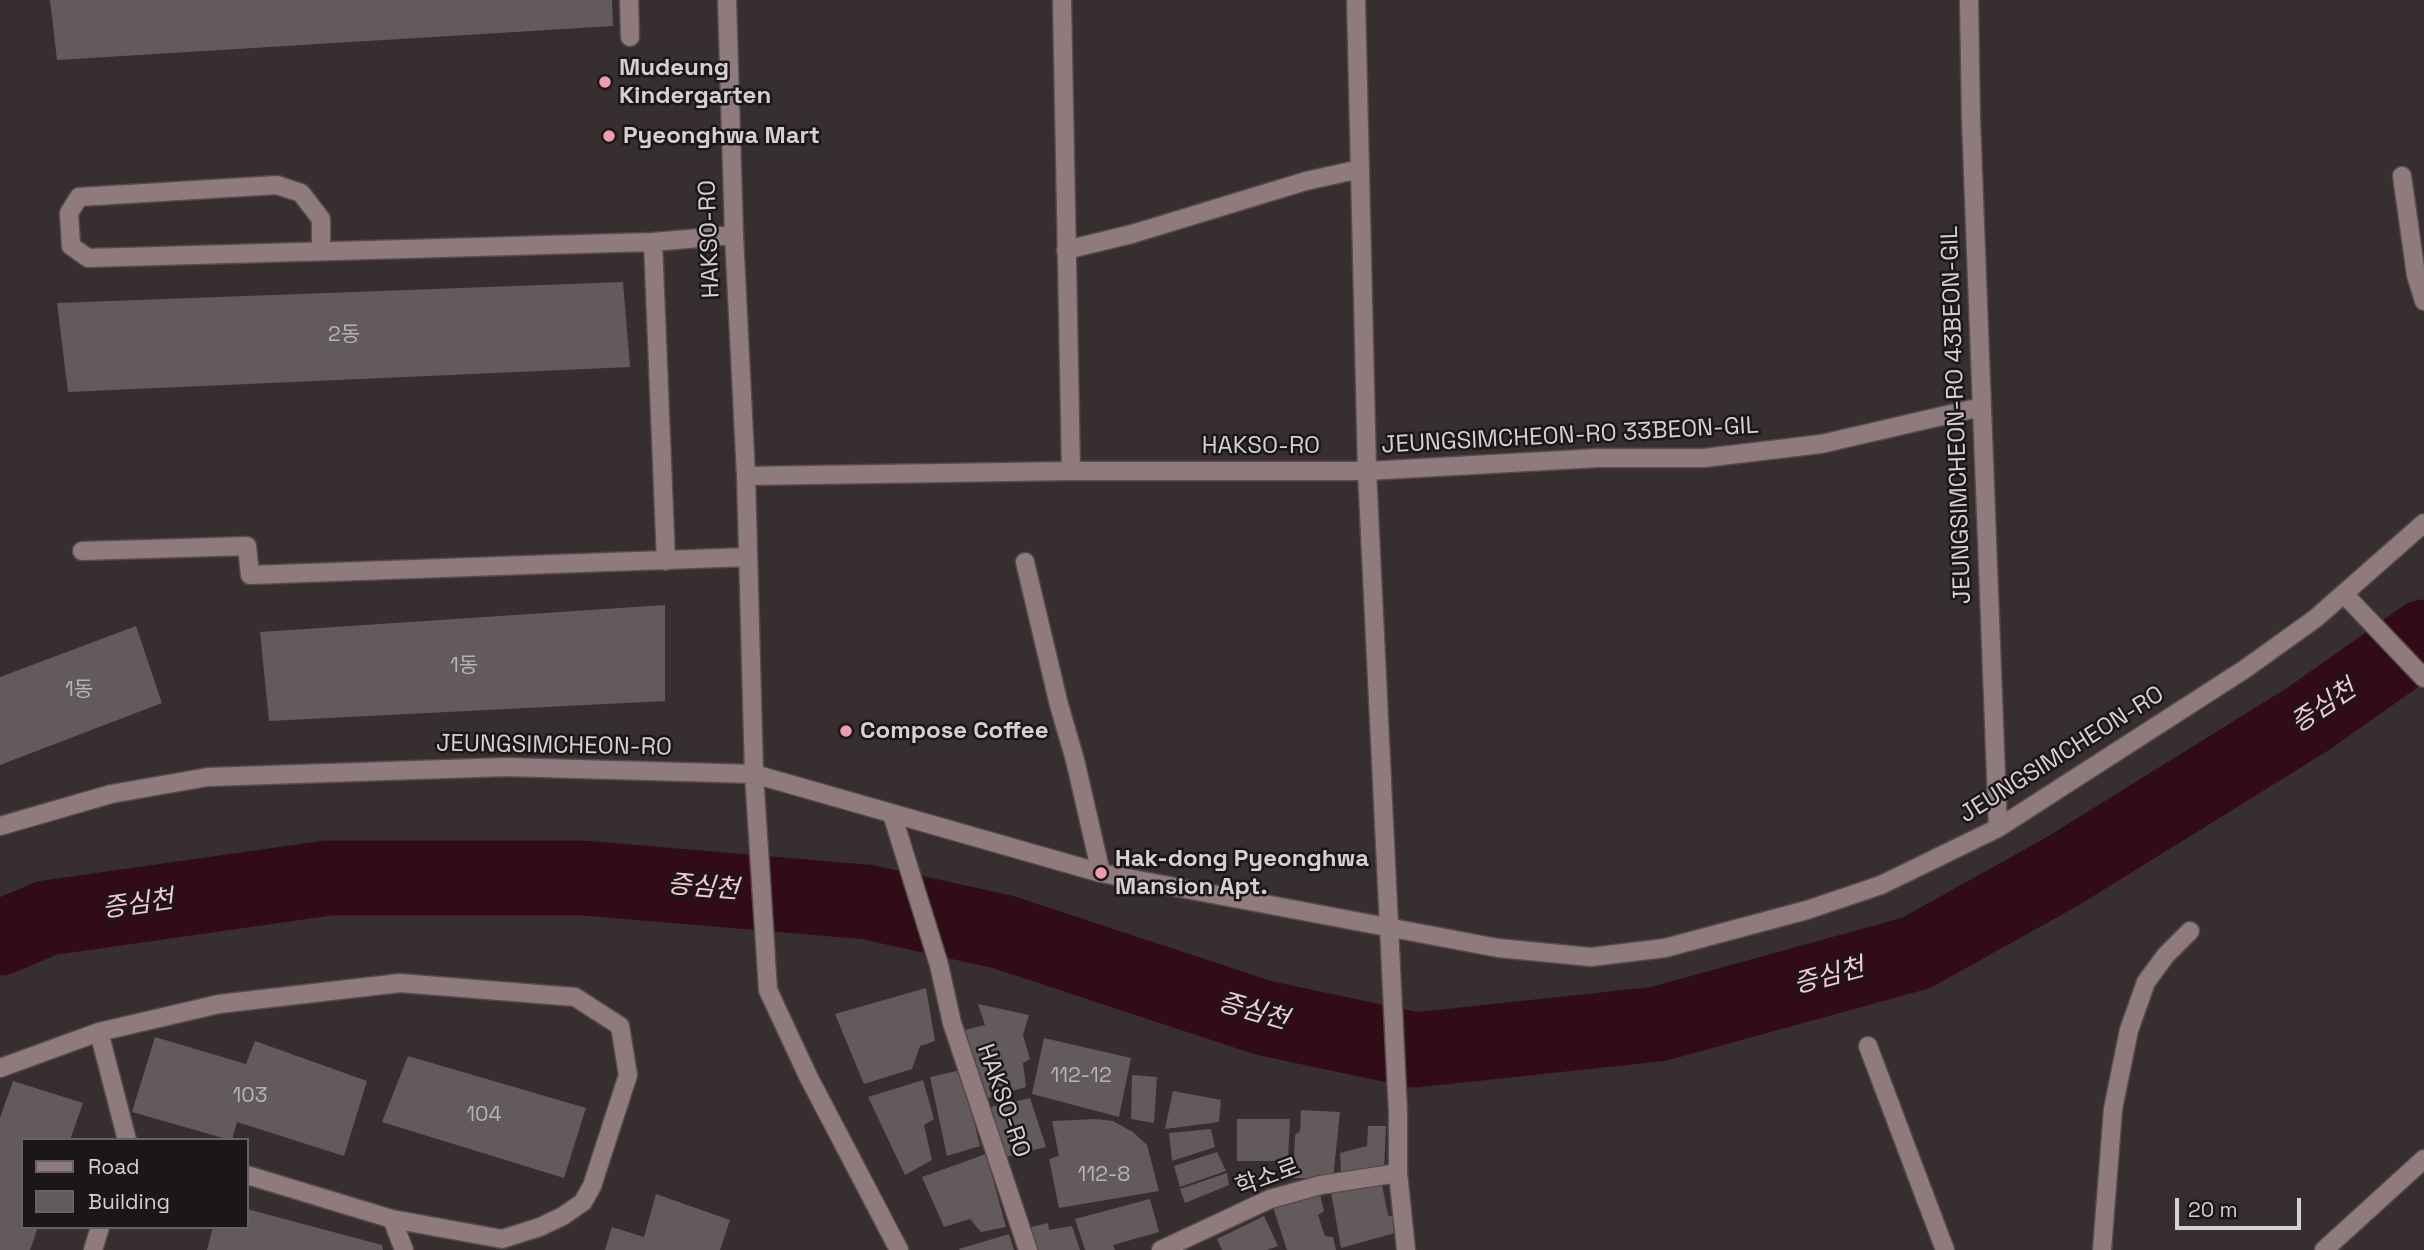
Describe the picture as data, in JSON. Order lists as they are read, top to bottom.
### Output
{
  "streets": {
    "street": [
      "HAKSO-RO",
      "JEUNGSIMCHEON-RO 43BEON-GIL",
      "JEUNGSIMCHEON-RO 33BEON-GIL",
      "JEUNGSIMCHEON-RO",
      "학소로"
    ]
  },
  "crossings": [
    ["HAKSO-RO", "JEUNGSIMCHEON-RO 33BEON-GIL"],
    ["HAKSO-RO", "JEUNGSIMCHEON-RO"],
    ["JEUNGSIMCHEON-RO 43BEON-GIL", "JEUNGSIMCHEON-RO 33BEON-GIL"],
    ["JEUNGSIMCHEON-RO 43BEON-GIL", "JEUNGSIMCHEON-RO"],
    ["JEUNGSIMCHEON-RO 33BEON-GIL", "JEUNGSIMCHEON-RO"],
    ["JEUNGSIMCHEON-RO 33BEON-GIL", "학소로"]
  ],
  "water": ["증심천"],
  "places": [
    "Mudeung Kindergarten",
    "Pyeonghwa Mart",
    "Compose Coffee",
    "Hak-dong Pyeonghwa Mansion Apt."
  ],
  "house_numbers": [
    "2동",
    "1동",
    "1동",
    "112-12",
    "103",
    "104",
    "112-8"
  ],
  "legend": ["Road", "Building"],
  "scale_bar": "20 m"
}
